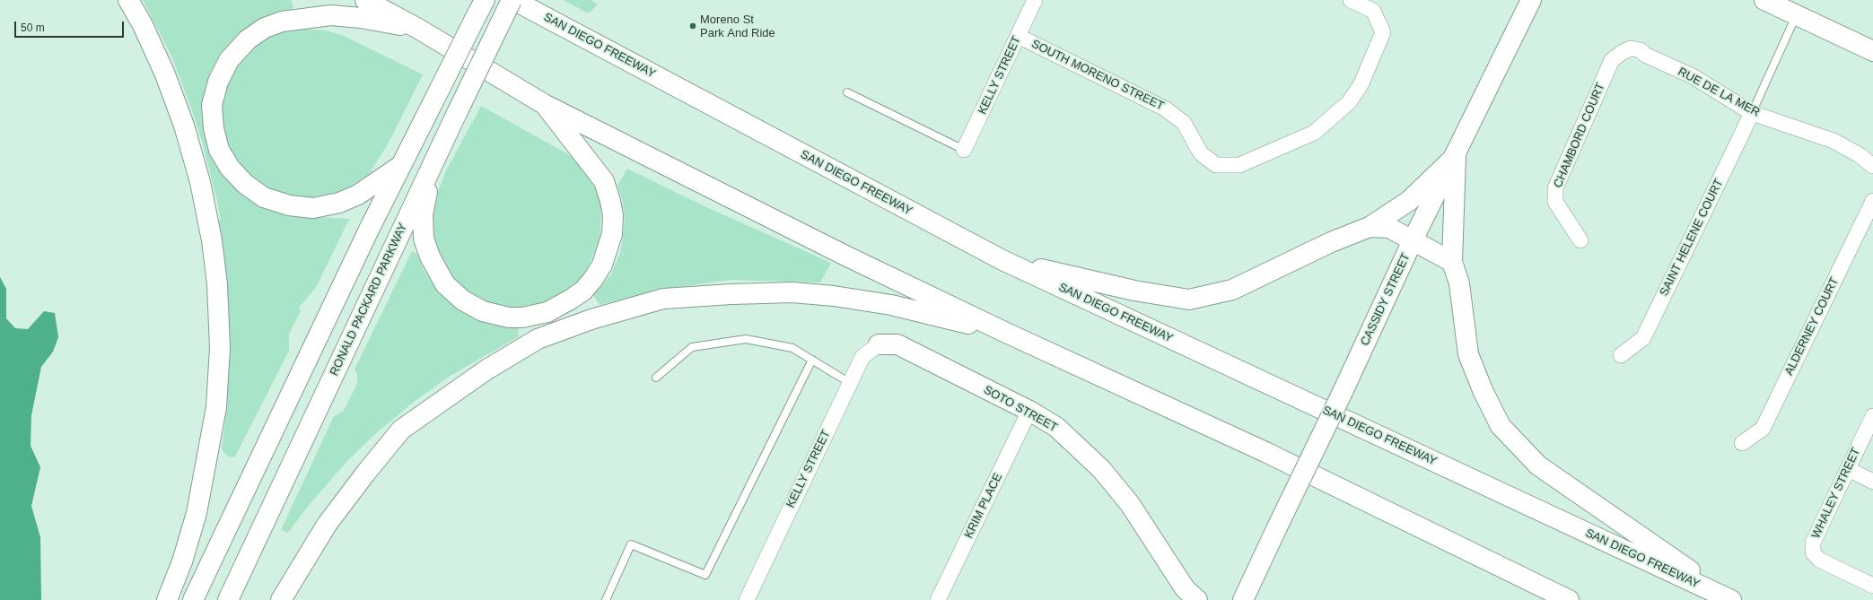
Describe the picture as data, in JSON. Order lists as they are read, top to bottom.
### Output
{
  "streets": {
    "main road": [
      "SAN DIEGO FREEWAY",
      "RONALD PACKARD PARKWAY",
      "CASSIDY STREET",
      "SOTO STREET"
    ],
    "street": [
      "KELLY STREET",
      "SOUTH MORENO STREET",
      "RUE DE LA MER",
      "CHAMBORD COURT",
      "SAINT HELENE COURT",
      "ALDERNEY COURT",
      "WHALEY STREET",
      "KRIM PLACE"
    ]
  },
  "crossings": [
    ["SAN DIEGO FREEWAY", "RONALD PACKARD PARKWAY"],
    ["KELLY STREET", "SOUTH MORENO STREET"],
    ["KELLY STREET", "SOTO STREET"],
    ["RUE DE LA MER", "CHAMBORD COURT"],
    ["RUE DE LA MER", "SAINT HELENE COURT"],
    ["SOTO STREET", "KRIM PLACE"]
  ],
  "places": ["Moreno St Park And Ride"],
  "scale_bar": "50 m"
}
